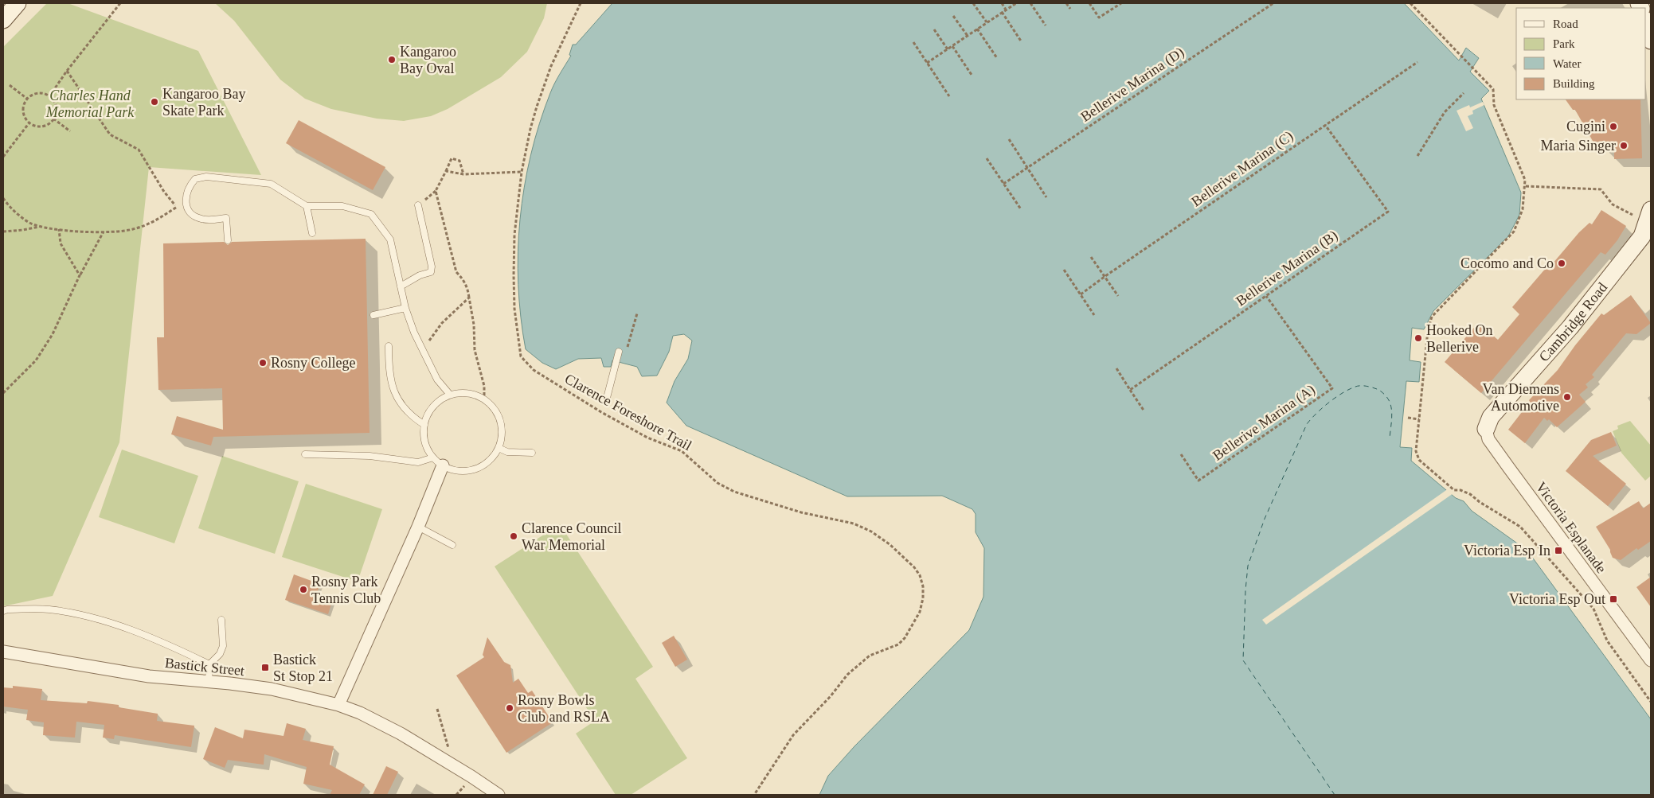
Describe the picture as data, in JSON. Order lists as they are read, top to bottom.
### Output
{
  "streets": {
    "street": ["Cambridge Road", "Victoria Esplanade", "Bastick Street"],
    "path": [
      "Bellerive Marina (D)",
      "Bellerive Marina (C)",
      "Bellerive Marina (B)",
      "Clarence Foreshore Trail",
      "Bellerive Marina (A)"
    ]
  },
  "crossings": [
    ["Bellerive Marina (C)", "Bellerive Marina (B)"],
    ["Bellerive Marina (B)", "Bellerive Marina (A)"],
    ["Cambridge Road", "Victoria Esplanade"]
  ],
  "parks": ["Charles Hand Memorial Park"],
  "places": {
    "other": [
      "Kangaroo Bay Oval",
      "Kangaroo Bay Skate Park",
      "Cugini",
      "Maria Singer",
      "Cocomo and Co",
      "Hooked On Bellerive",
      "Rosny College",
      "Van Diemens Automotive",
      "Clarence Council War Memorial",
      "Rosny Park Tennis Club",
      "Rosny Bowls Club and RSLA"
    ],
    "transit": ["Victoria Esp In", "Victoria Esp Out", "Bastick St Stop 21"]
  },
  "legend": [
    "Road",
    "Park",
    "Water",
    "Building"
  ]
}
